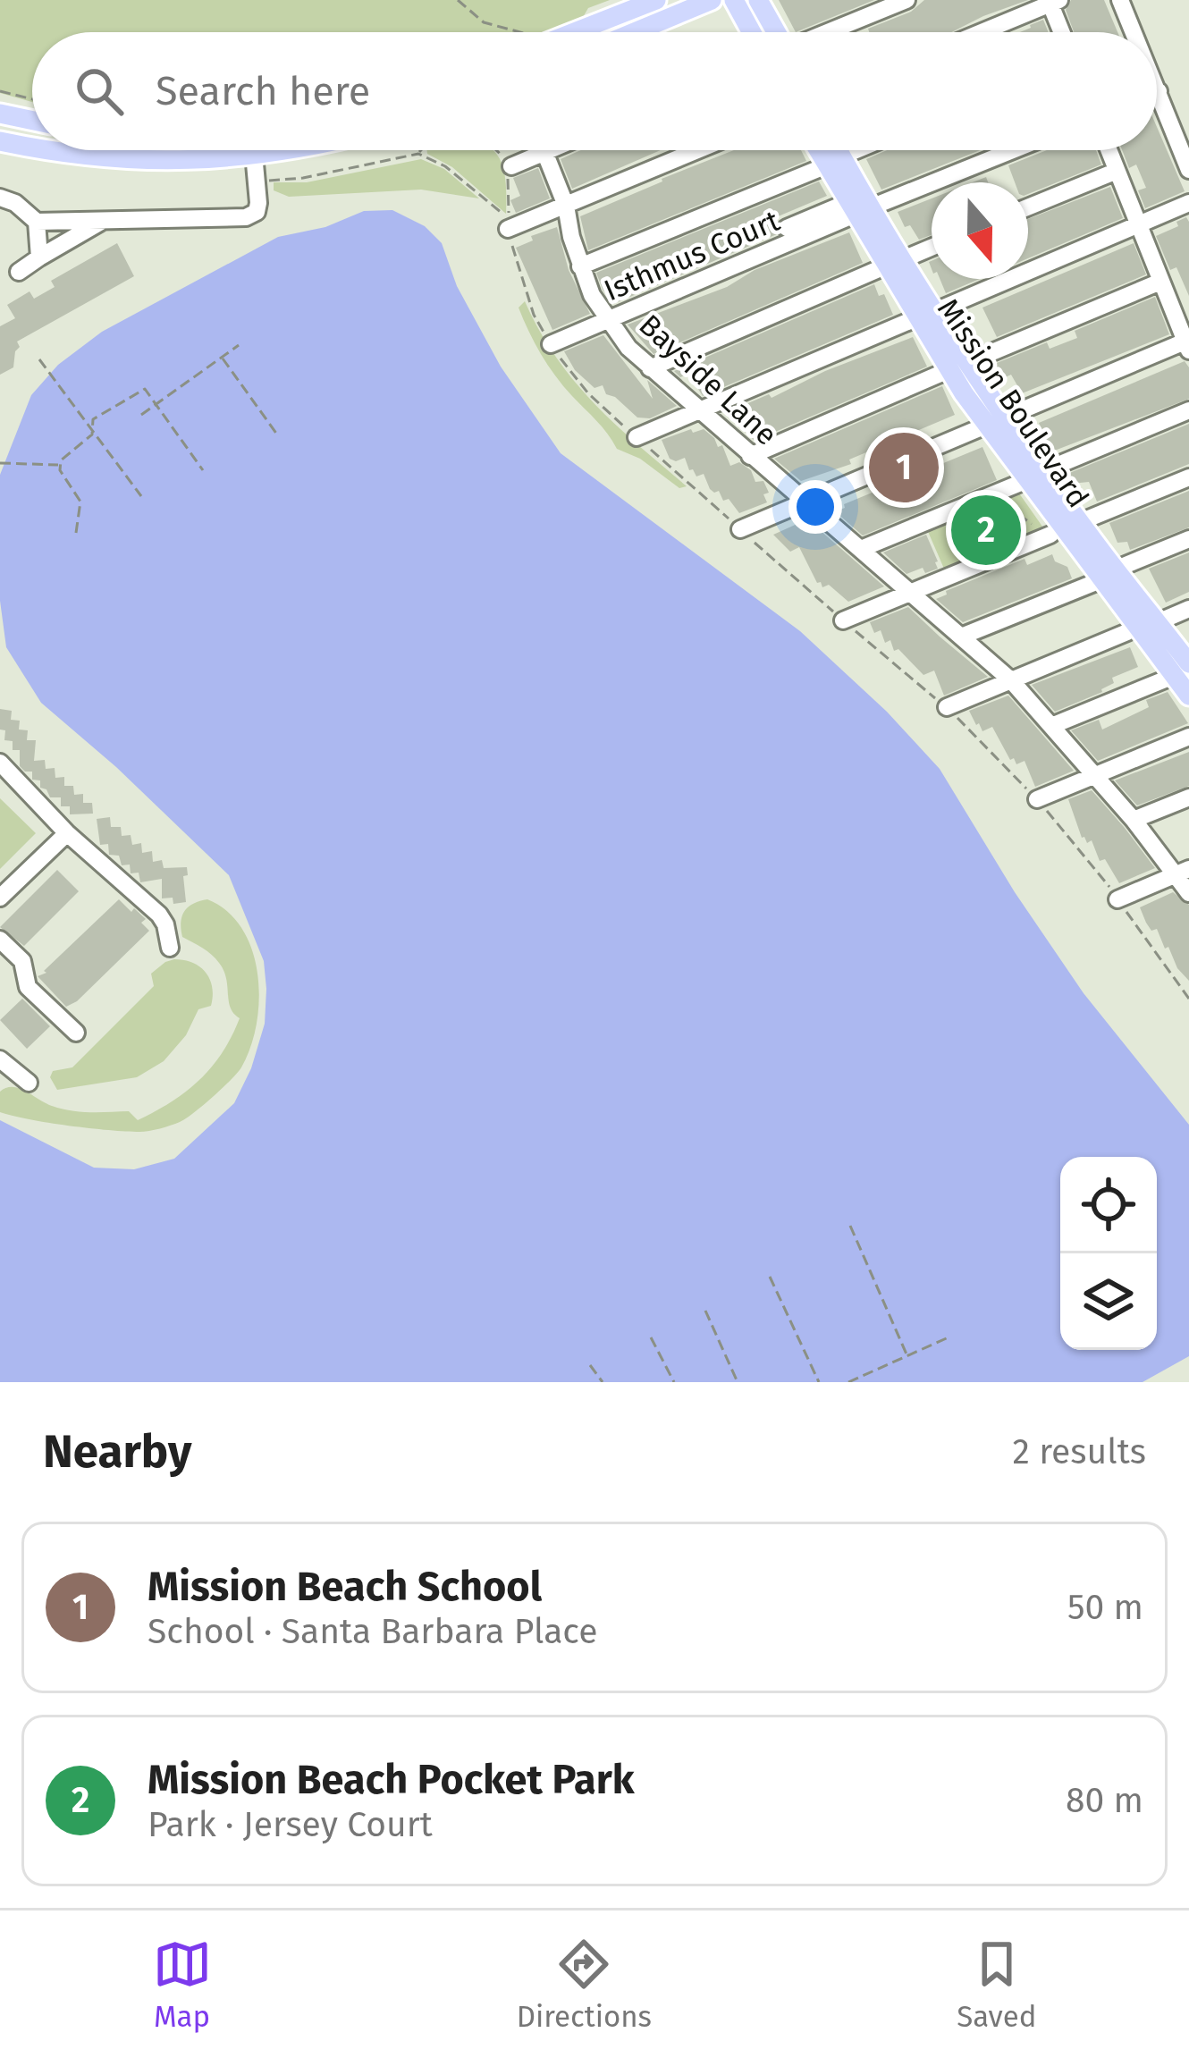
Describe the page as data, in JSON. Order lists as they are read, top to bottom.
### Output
{
  "streets": {
    "main road": ["Mission Boulevard"],
    "street": ["Isthmus Court", "Bayside Lane"]
  },
  "crossings": [
    ["Isthmus Court", "Bayside Lane"],
    ["Isthmus Court", "Mission Boulevard"]
  ],
  "north": "bottom",
  "page": {
    "search": "Search here",
    "pins": ["1", "2"],
    "heading": ["Nearby", "2 results"],
    "list": [
      {
        "mark": "1",
        "name": "Mission Beach School",
        "note": "School · Santa Barbara Place",
        "value": "50 m"
      },
      {
        "mark": "2",
        "name": "Mission Beach Pocket Park",
        "note": "Park · Jersey Court",
        "value": "80 m"
      }
    ],
    "nav": ["Map", "Directions", "Saved"]
  }
}
